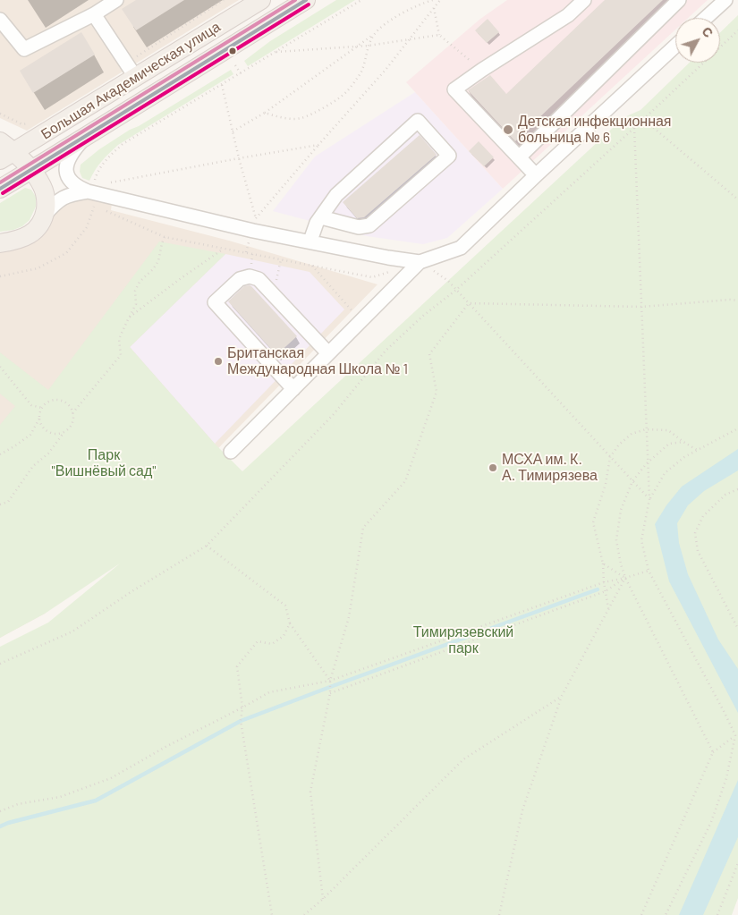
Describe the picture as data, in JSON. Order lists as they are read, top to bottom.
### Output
{
  "streets": {
    "main road": ["Большая Академическая улица"]
  },
  "parks": ["Парк \"Вишнёвый сад\"", "Тимирязевский парк"],
  "places": ["Детская инфекционная больница № 6", "Британская Международная Школа № 1", "МСХА им. К. А. Тимирязева"],
  "north": "top right"
}
